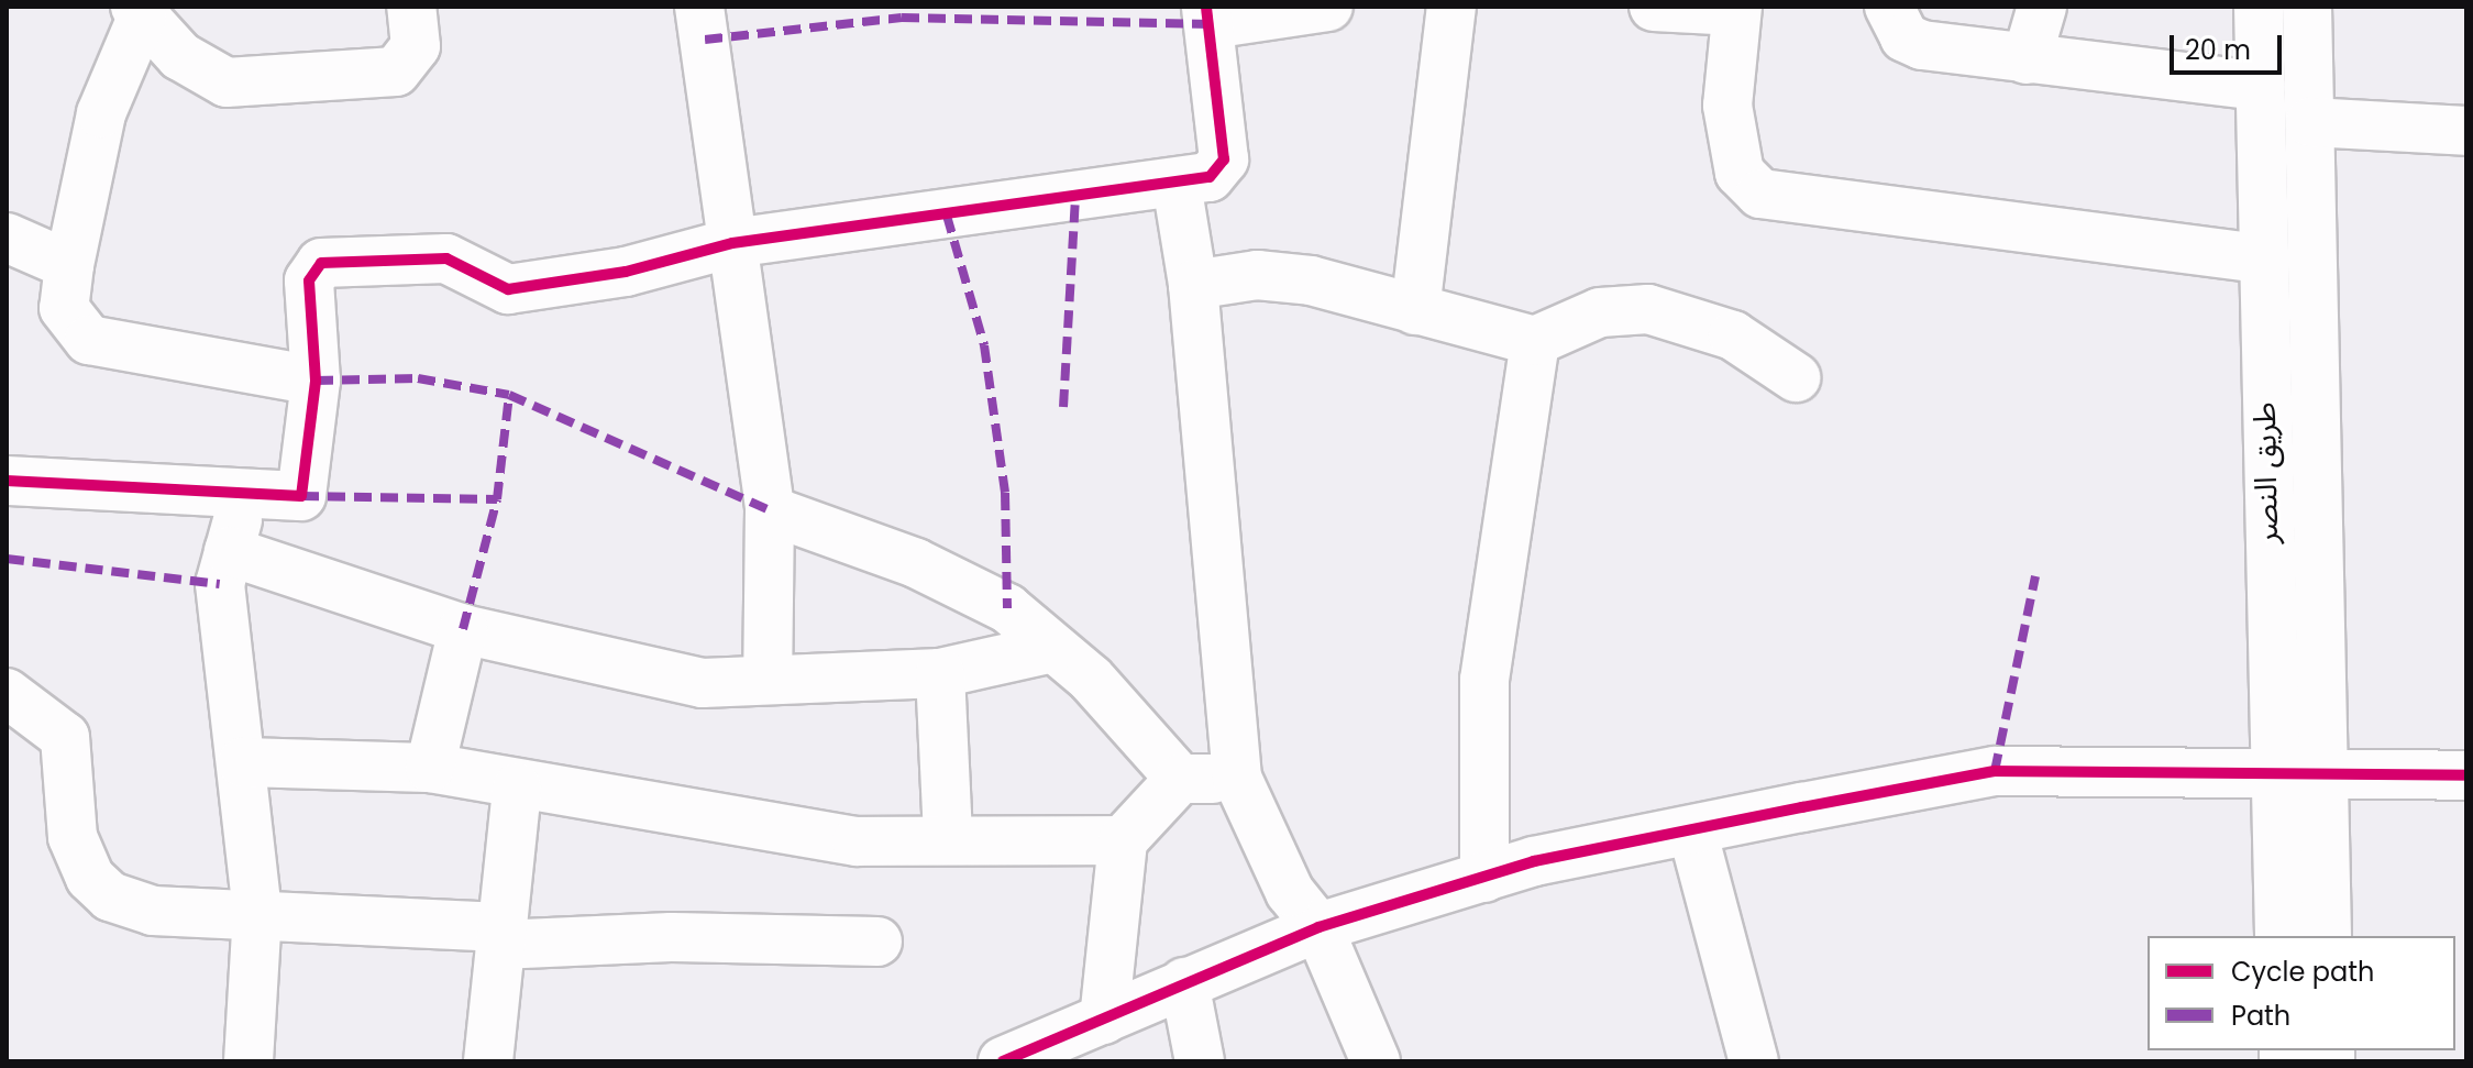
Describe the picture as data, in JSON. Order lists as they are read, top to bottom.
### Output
{
  "streets": {
    "street": ["طريق النصر"]
  },
  "legend": ["Cycle path", "Path"],
  "scale_bar": "20 m"
}
